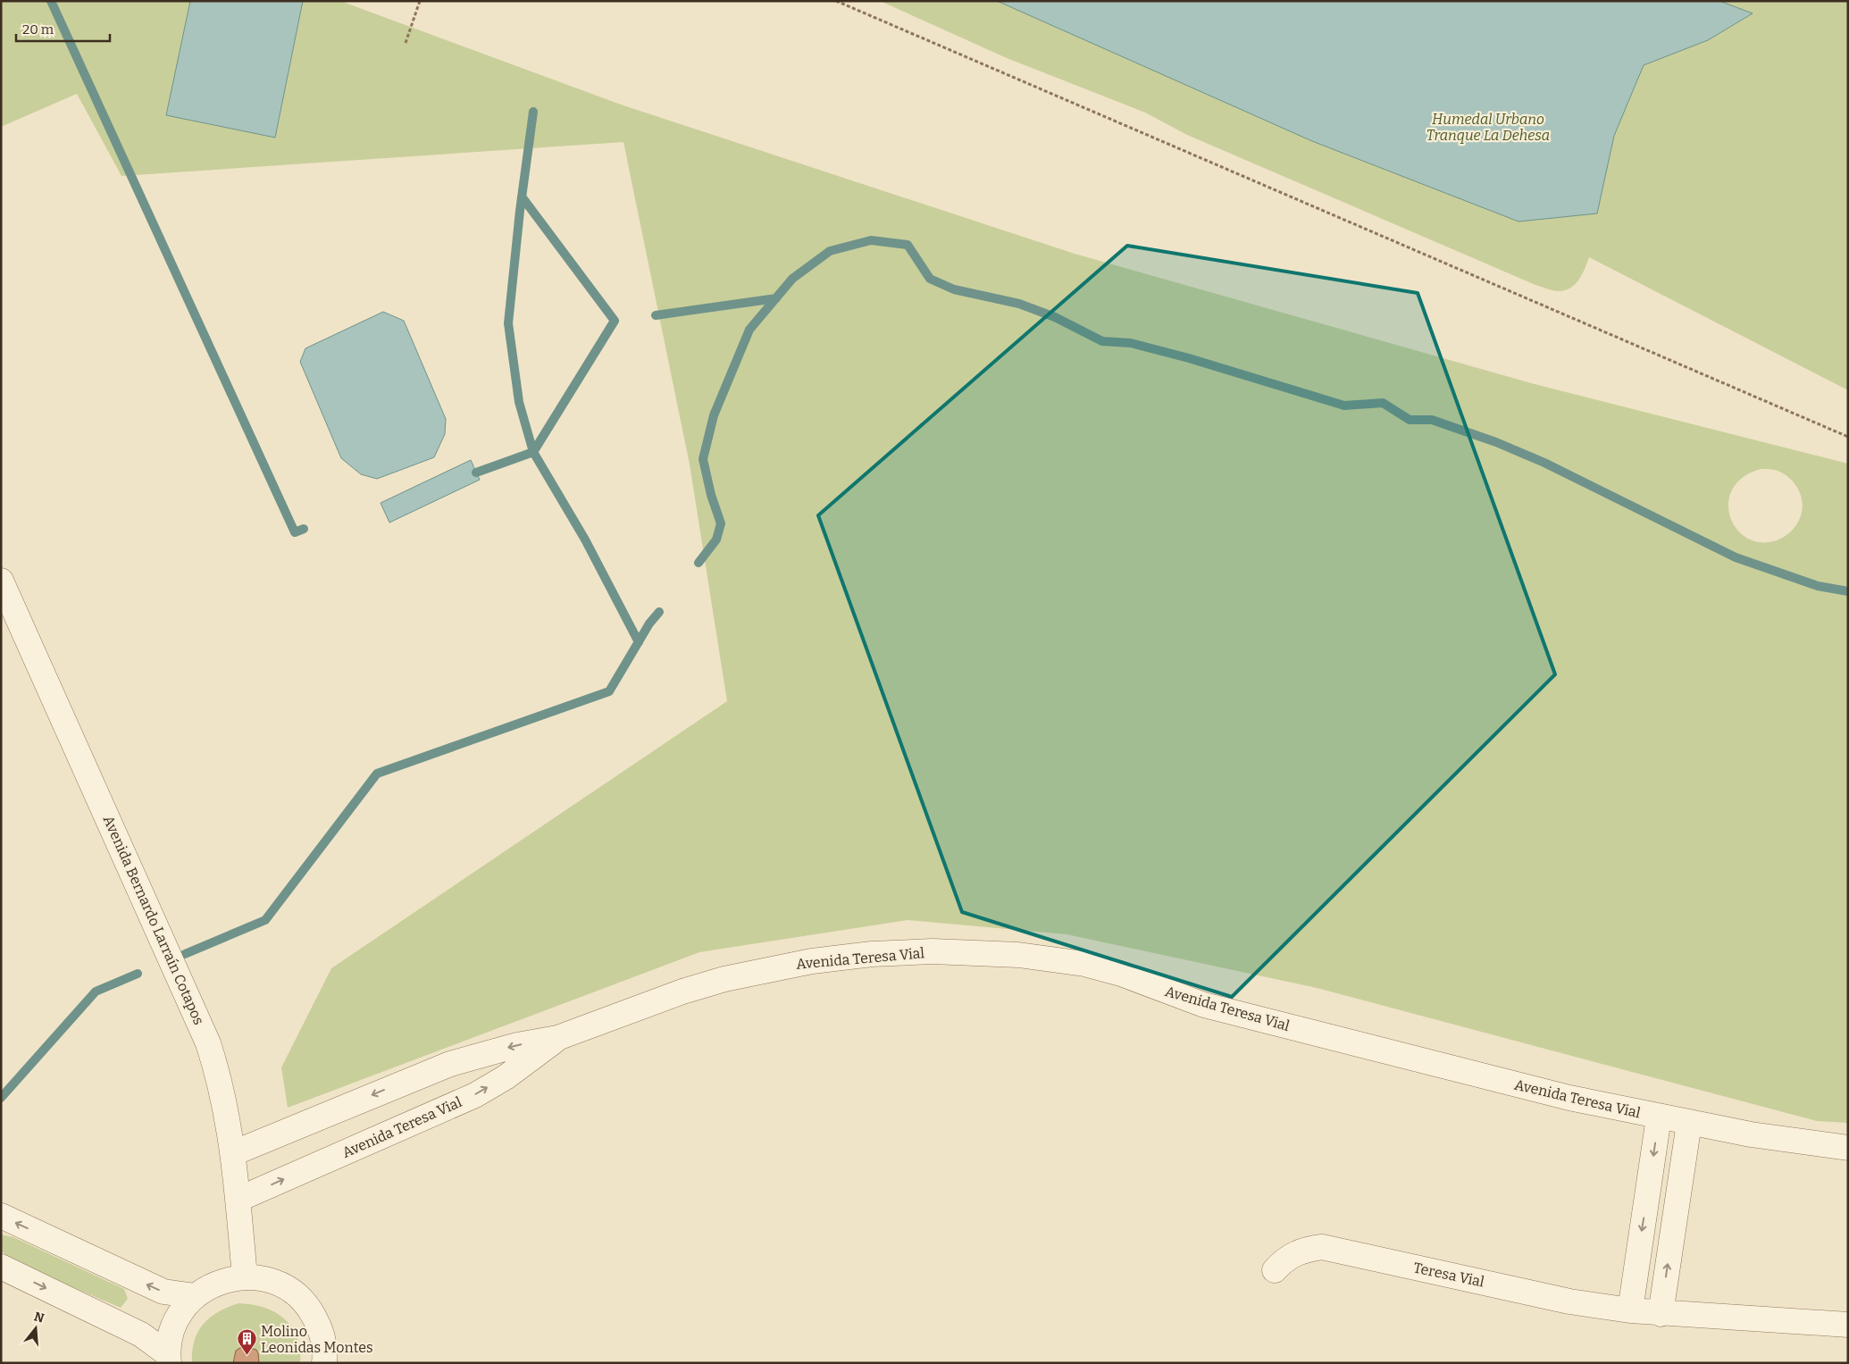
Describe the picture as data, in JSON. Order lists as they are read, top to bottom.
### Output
{
  "streets": {
    "street": ["Avenida Bernardo Larraín Cotapos", "Avenida Teresa Vial", "Teresa Vial"]
  },
  "crossings": [
    ["Avenida Bernardo Larraín Cotapos", "Avenida Teresa Vial"]
  ],
  "parks": ["Humedal Urbano Tranque La Dehesa"],
  "places": {
    "building": ["Molino Leonidas Montes"]
  },
  "scale_bar": "20 m",
  "north": "top"
}
